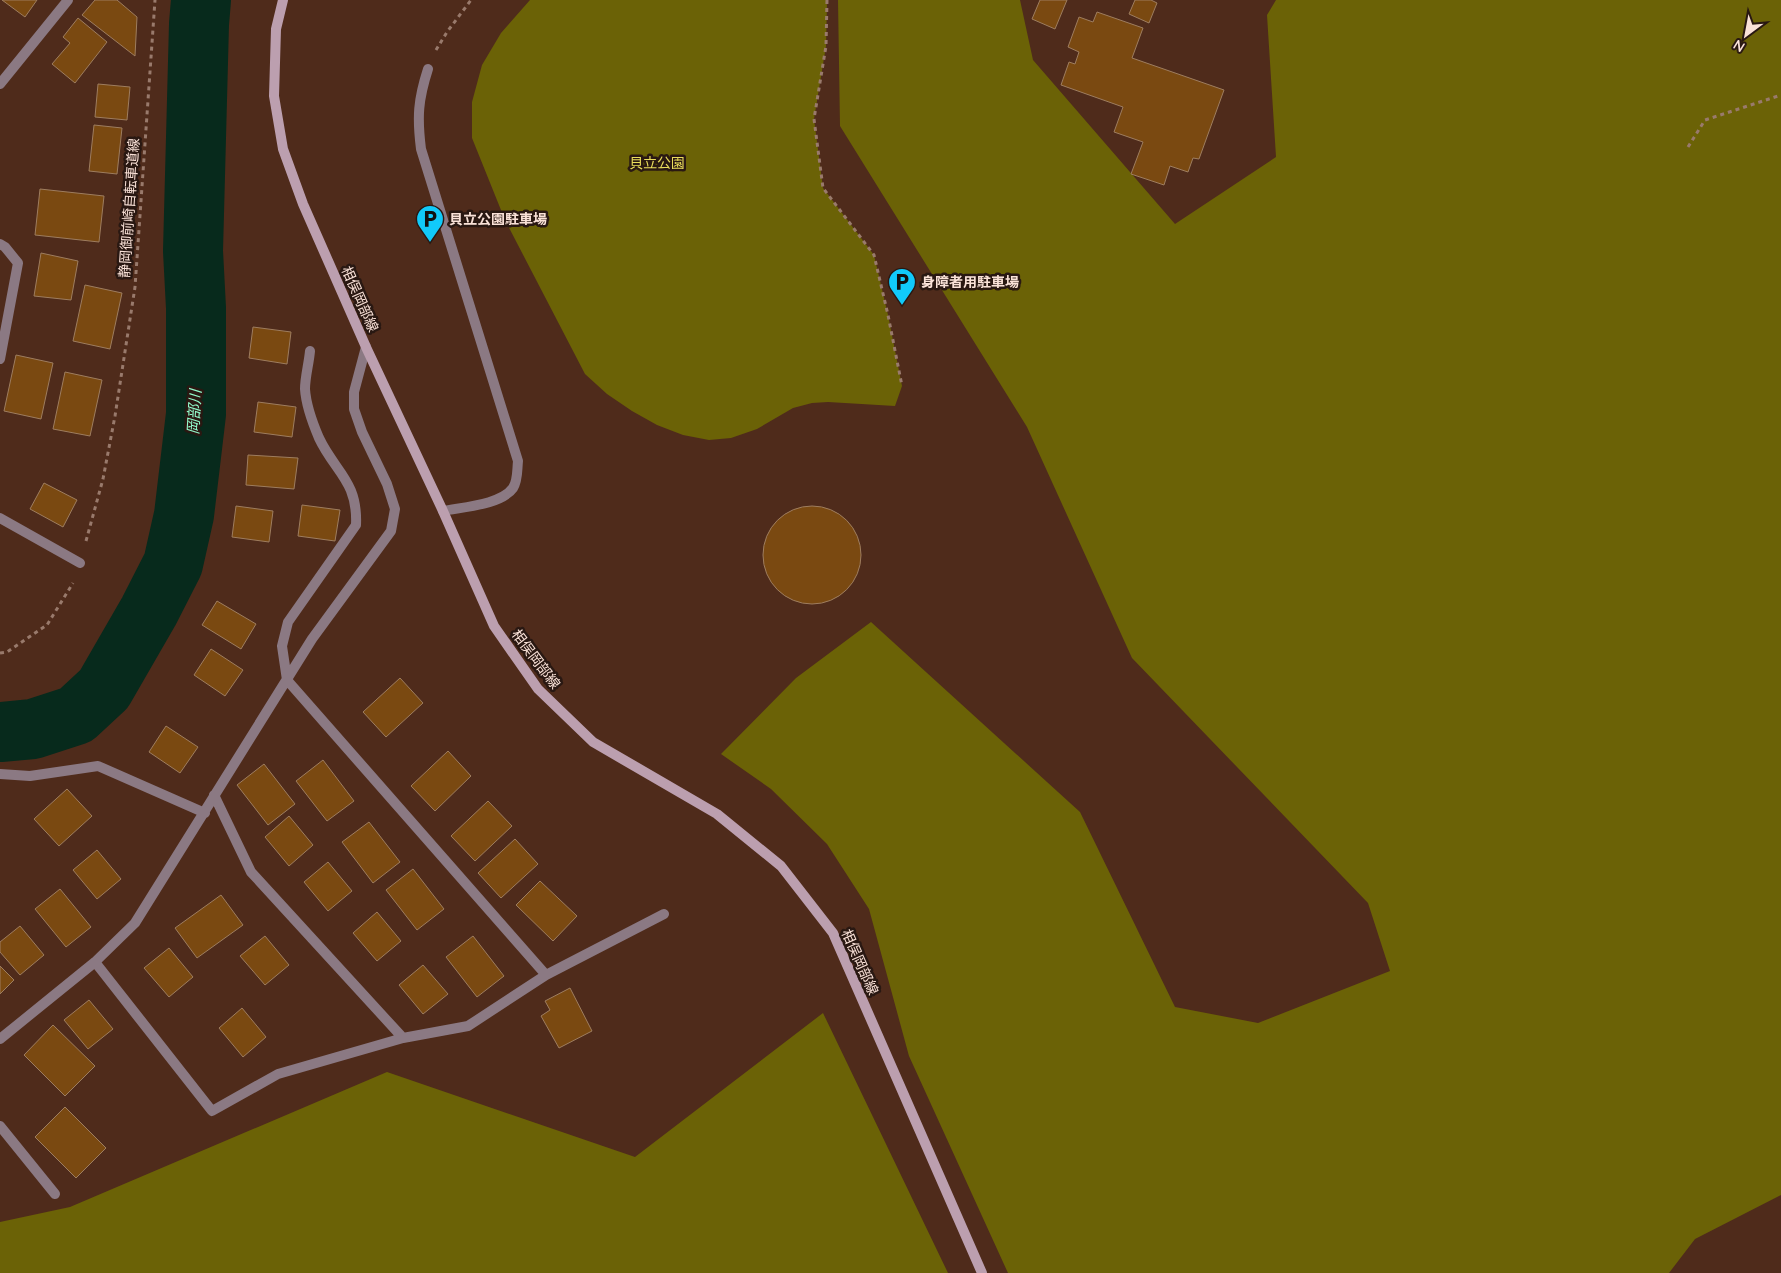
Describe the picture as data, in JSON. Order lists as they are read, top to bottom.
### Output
{
  "streets": {
    "main road": ["相俣岡部線"],
    "path": ["静岡御前崎自転車道線"]
  },
  "water": ["岡部川"],
  "parks": ["貝立公園"],
  "places": {
    "parking": ["貝立公園駐車場", "身障者用駐車場"]
  },
  "north": "bottom left"
}
